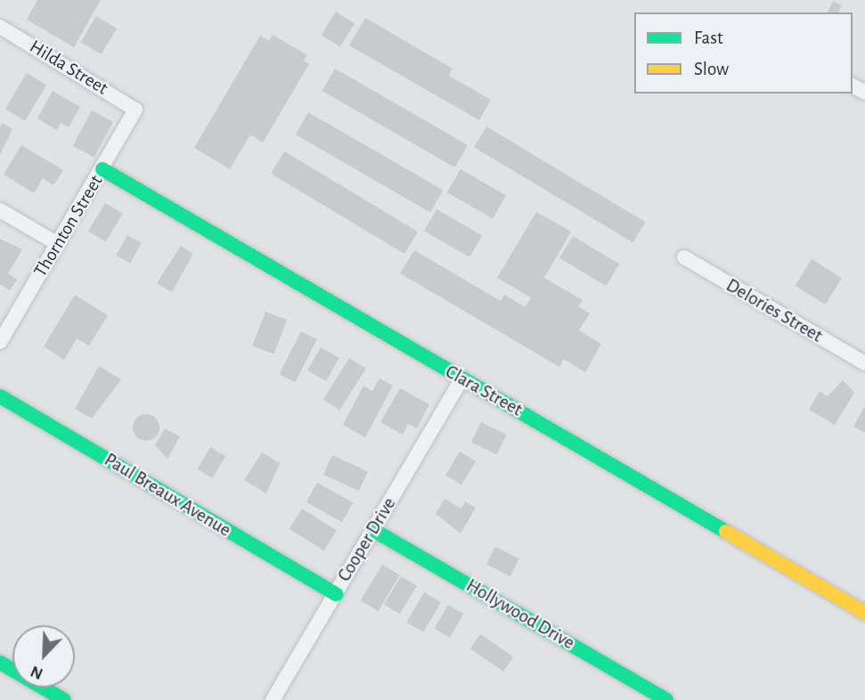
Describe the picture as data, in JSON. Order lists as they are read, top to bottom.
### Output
{
  "streets": {
    "street": [
      "Hilda Street",
      "Thornton Street",
      "Delories Street",
      "Clara Street",
      "Paul Breaux Avenue",
      "Cooper Drive",
      "Hollywood Drive"
    ]
  },
  "crossings": [
    ["Hilda Street", "Thornton Street"],
    ["Thornton Street", "Clara Street"],
    ["Clara Street", "Cooper Drive"],
    ["Paul Breaux Avenue", "Cooper Drive"],
    ["Cooper Drive", "Hollywood Drive"]
  ],
  "legend": ["Fast", "Slow"],
  "north": "bottom left"
}
